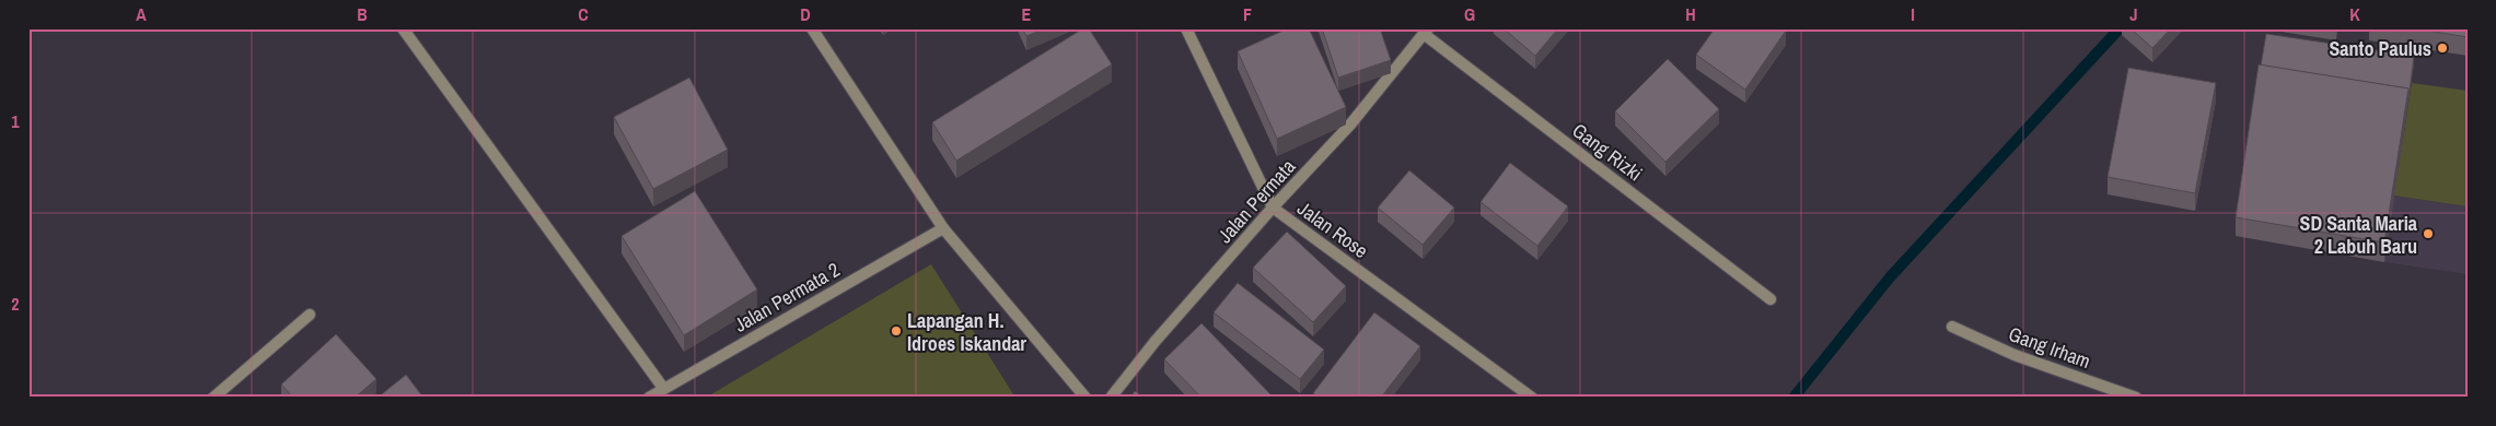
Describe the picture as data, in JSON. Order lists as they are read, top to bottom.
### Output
{
  "streets": {
    "street": [
      "Gang Rizki",
      "Jalan Permata",
      "Jalan Rose",
      "Jalan Permata 2",
      "Gang Irham"
    ]
  },
  "crossings": [
    ["Gang Rizki", "Jalan Permata"],
    ["Jalan Permata", "Jalan Rose"]
  ],
  "places": ["Santo Paulus", "SD Santa Maria 2 Labuh Baru", "Lapangan H. Idroes Iskandar"],
  "grid": {
    "columns": [
      "A",
      "B",
      "C",
      "D",
      "E",
      "F",
      "G",
      "H",
      "I",
      "J",
      "K"
    ],
    "rows": ["1", "2"]
  }
}
